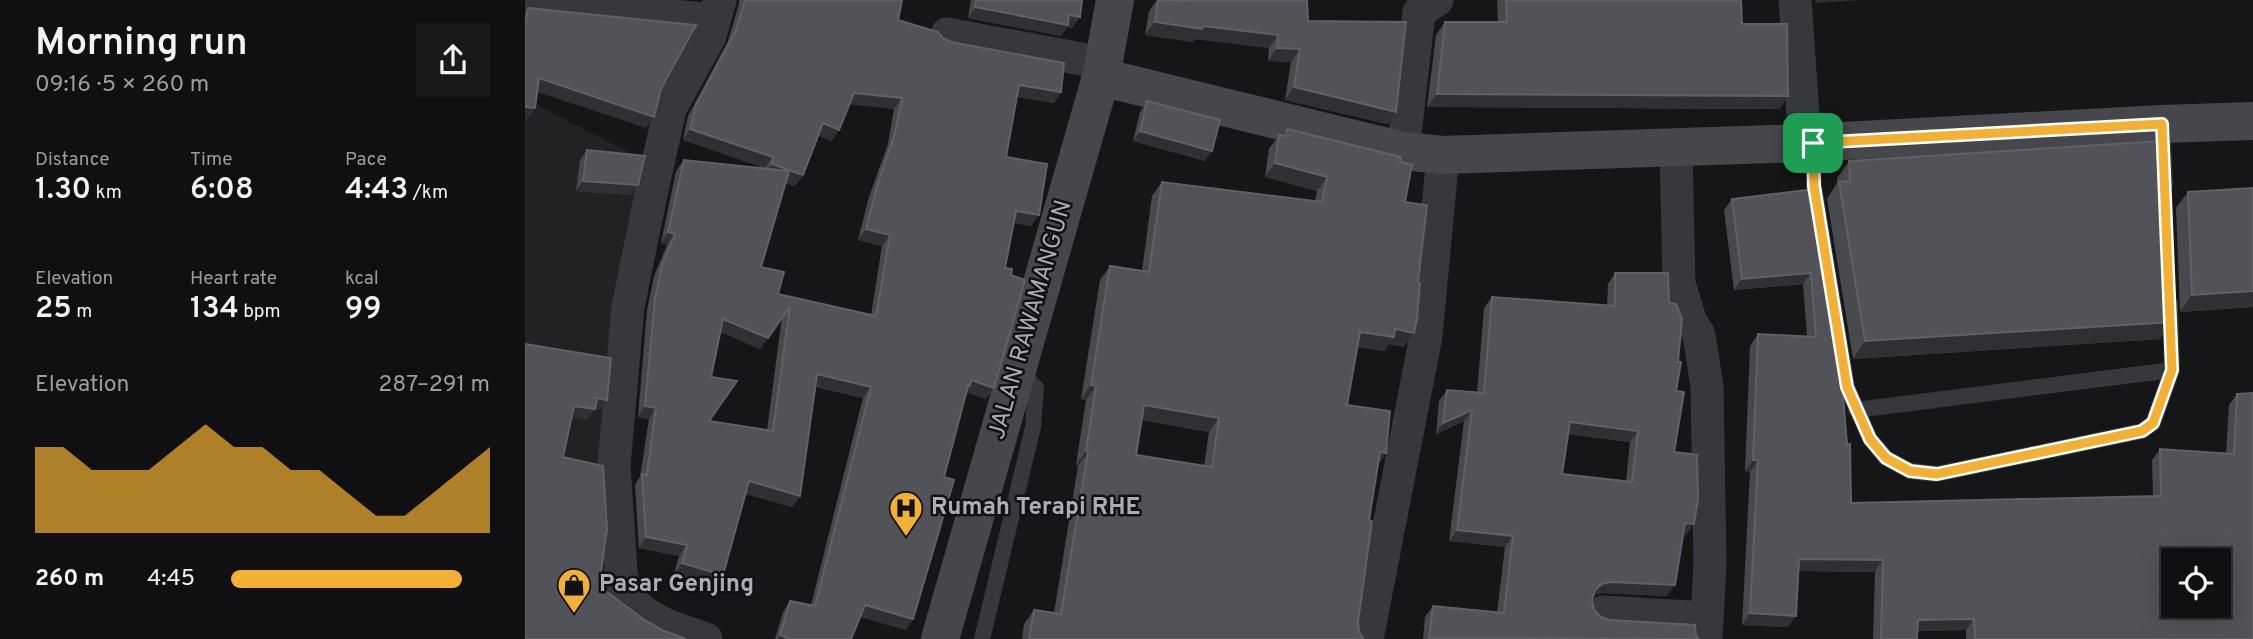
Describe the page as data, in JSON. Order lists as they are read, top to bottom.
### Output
{
  "streets": {
    "street": ["JALAN RAWAMANGUN"]
  },
  "places": {
    "hospital": ["Rumah Terapi RHE"],
    "shop": ["Pasar Genjing"]
  },
  "page": {
    "heading": ["Morning run", "09:16 · 5 × 260 m"],
    "stats": [
      ["Distance", "1.30 km"],
      ["Time", "6:08"],
      ["Pace", "4:43 /km"],
      ["Elevation", "25 m"],
      ["Heart rate", "134 bpm"],
      ["kcal", "99"]
    ],
    "chart": ["Elevation", "287–291 m"],
    "list": [
      {
        "name": "260 m",
        "note": "4:45"
      }
    ]
  }
}
